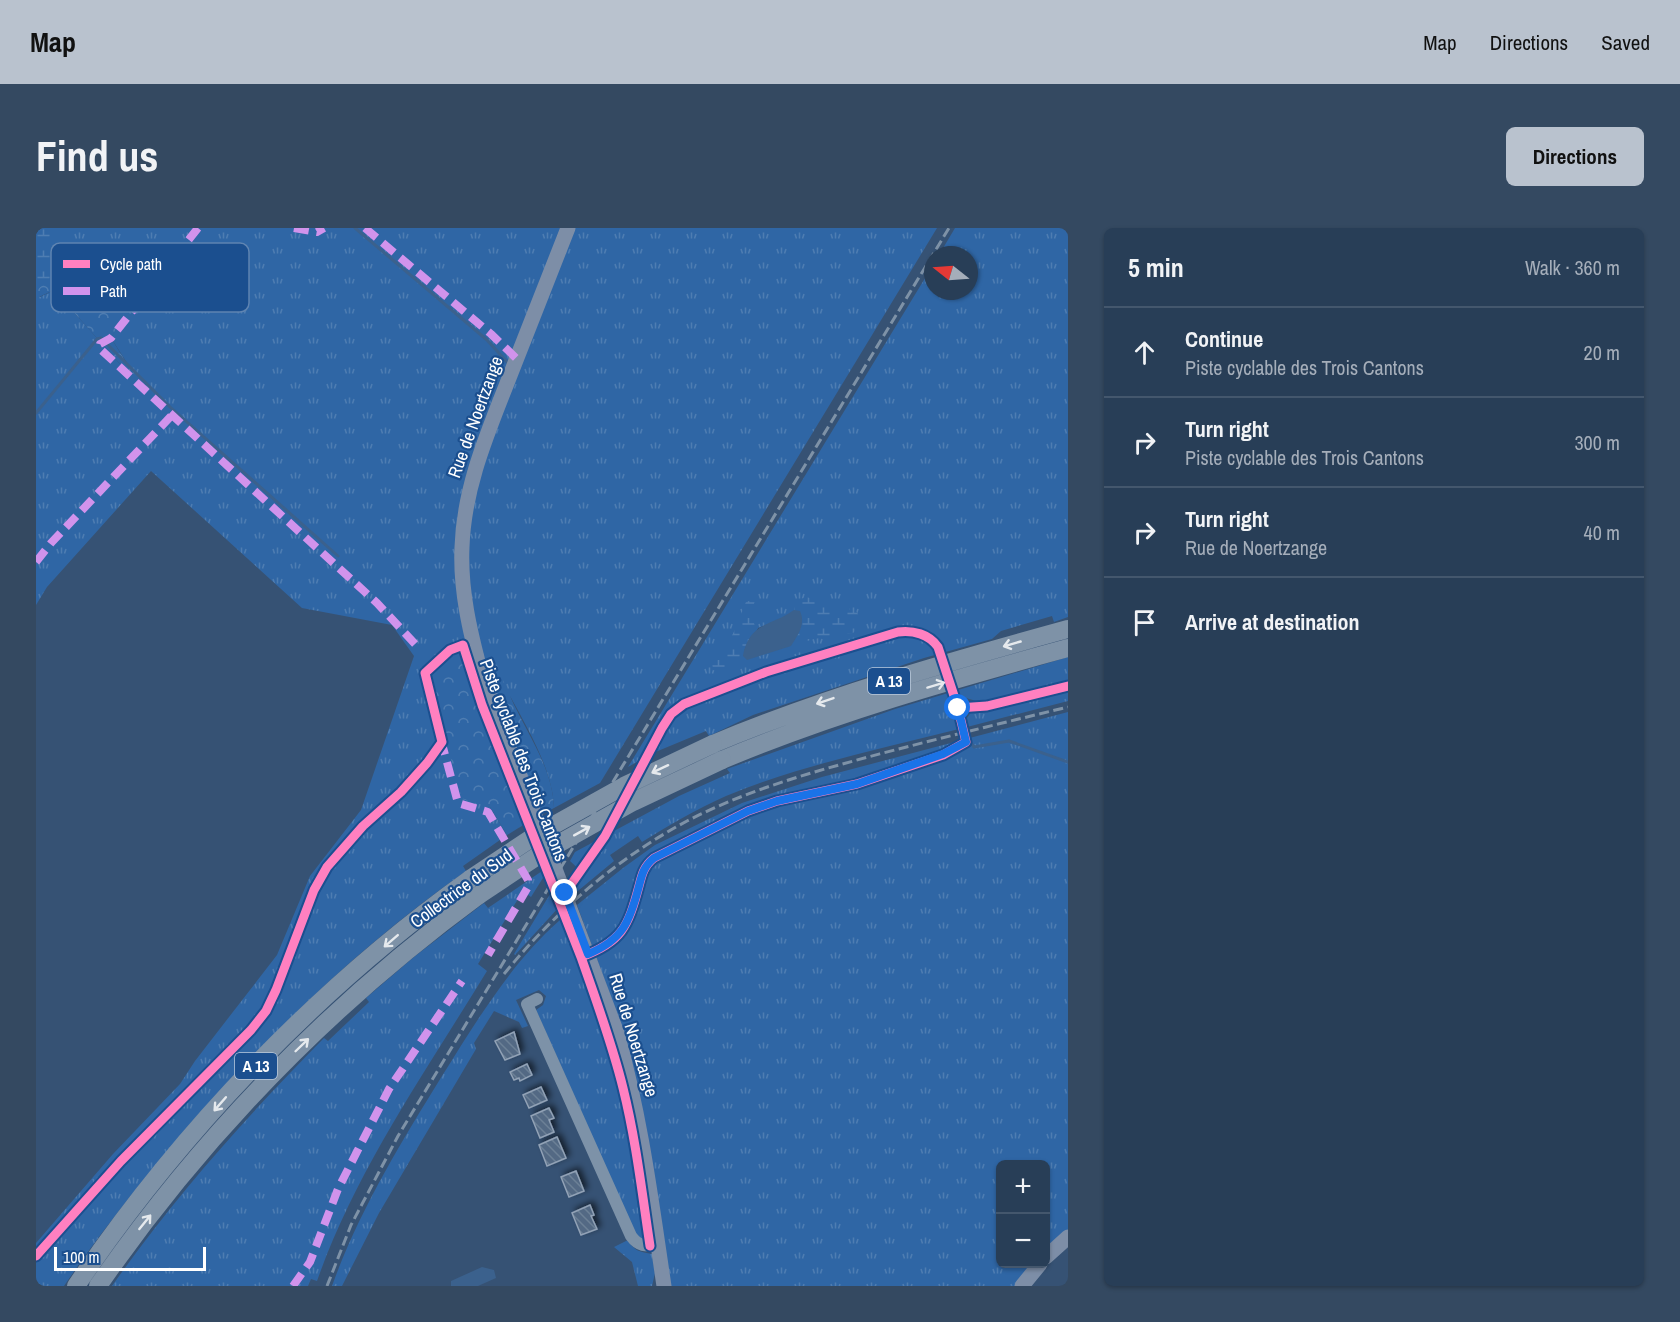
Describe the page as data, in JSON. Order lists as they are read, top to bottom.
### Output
{
  "streets": {
    "highway": ["A 13", "Collectrice du Sud"],
    "main road": ["Rue de Noertzange"],
    "cycle path": ["Piste cyclable des Trois Cantons"]
  },
  "legend": ["Cycle path", "Path"],
  "scale_bar": "100 m",
  "north": "left",
  "page": {
    "header": "Map",
    "nav": ["Map", "Directions", "Saved"],
    "buttons": "Directions",
    "title": "Find us",
    "heading": ["5 min", "Walk · 360 m"],
    "list": [
      ["Continue", "Piste cyclable des Trois Cantons", "20 m"],
      ["Turn right", "Piste cyclable des Trois Cantons", "300 m"],
      ["Turn right", "Rue de Noertzange", "40 m"],
      "Arrive at destination"
    ],
    "map_buttons": ["+", "−"],
    "scale": "100 m"
  }
}
